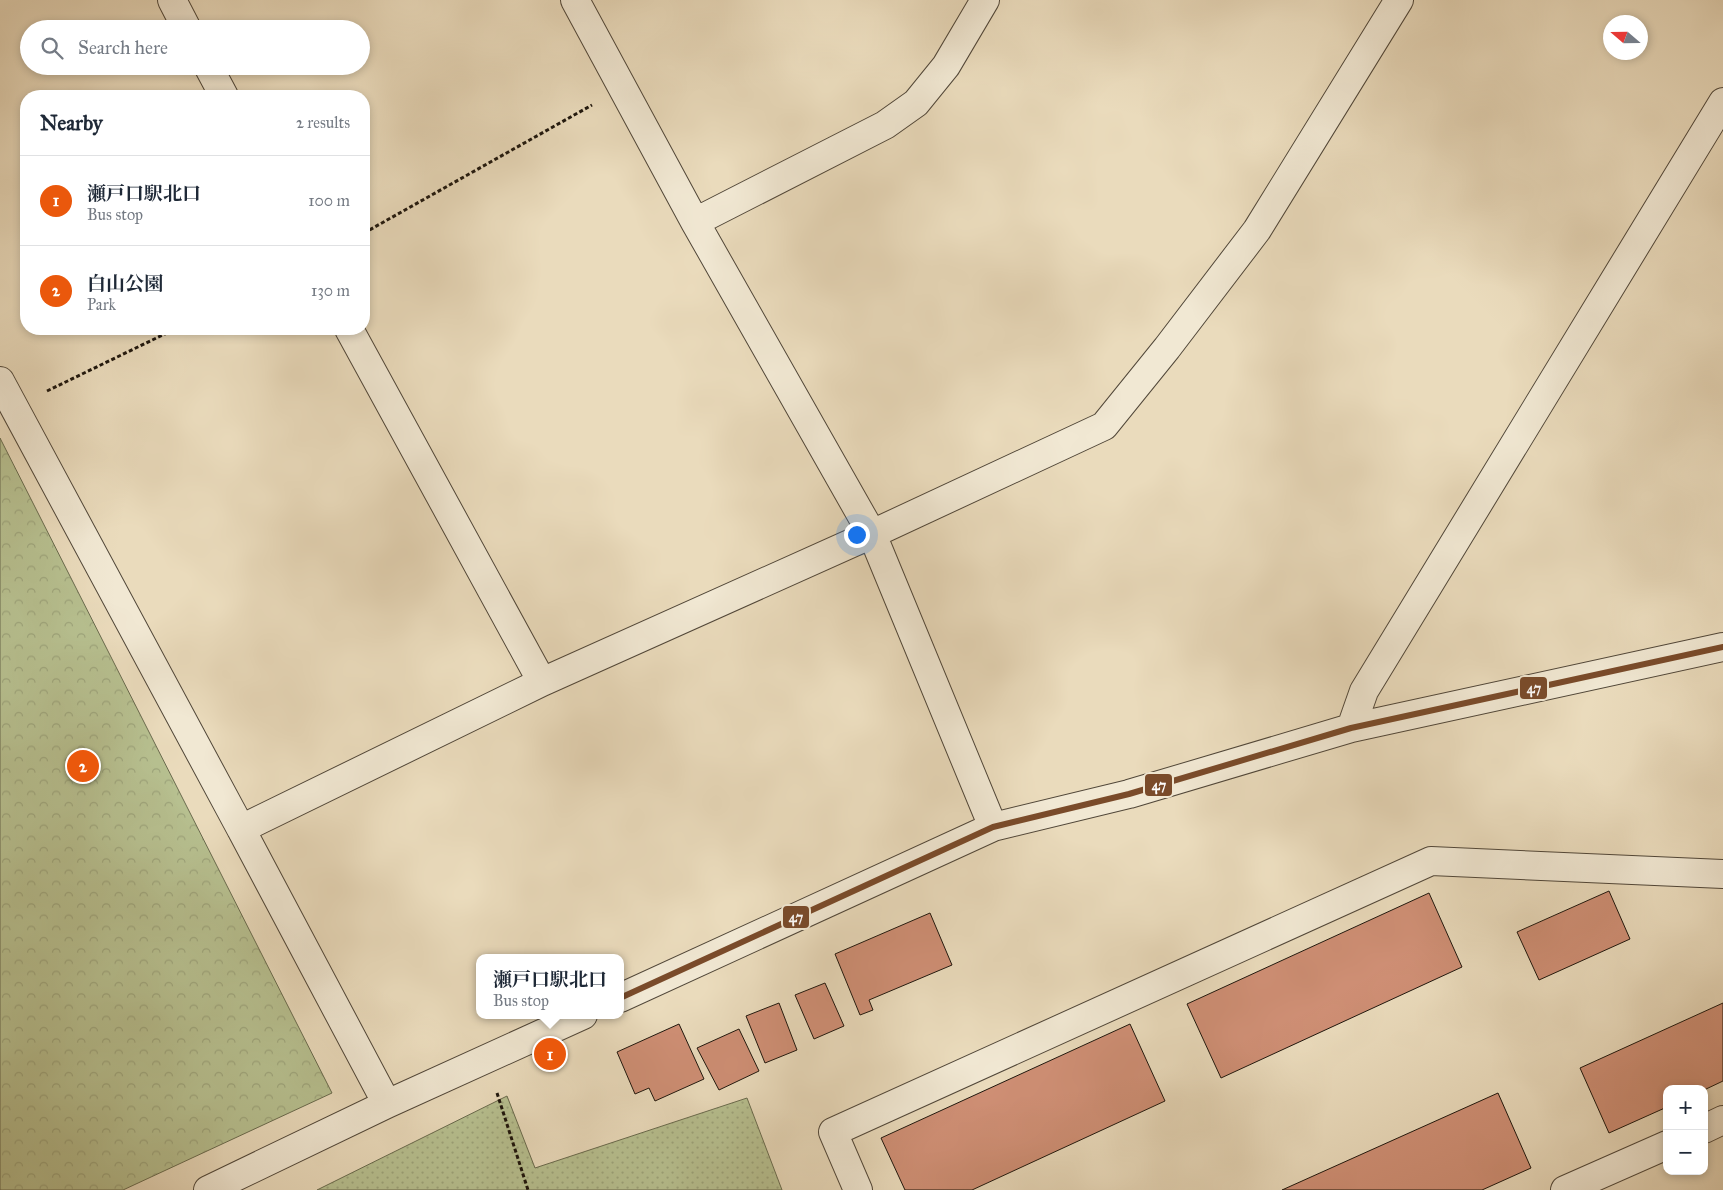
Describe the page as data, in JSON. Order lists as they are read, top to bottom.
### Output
{
  "lines": ["transit line 47"],
  "north": "left",
  "page": {
    "search": "Search here",
    "heading": ["Nearby", "2 results"],
    "list": [
      {
        "mark": "1",
        "name": "瀬戸口駅北口",
        "note": "Bus stop",
        "value": "100 m"
      },
      {
        "mark": "2",
        "name": "白山公園",
        "note": "Park",
        "value": "130 m"
      }
    ],
    "pins": ["2", "1"],
    "popup": ["瀬戸口駅北口", "Bus stop"],
    "map_buttons": ["+", "−"]
  }
}
